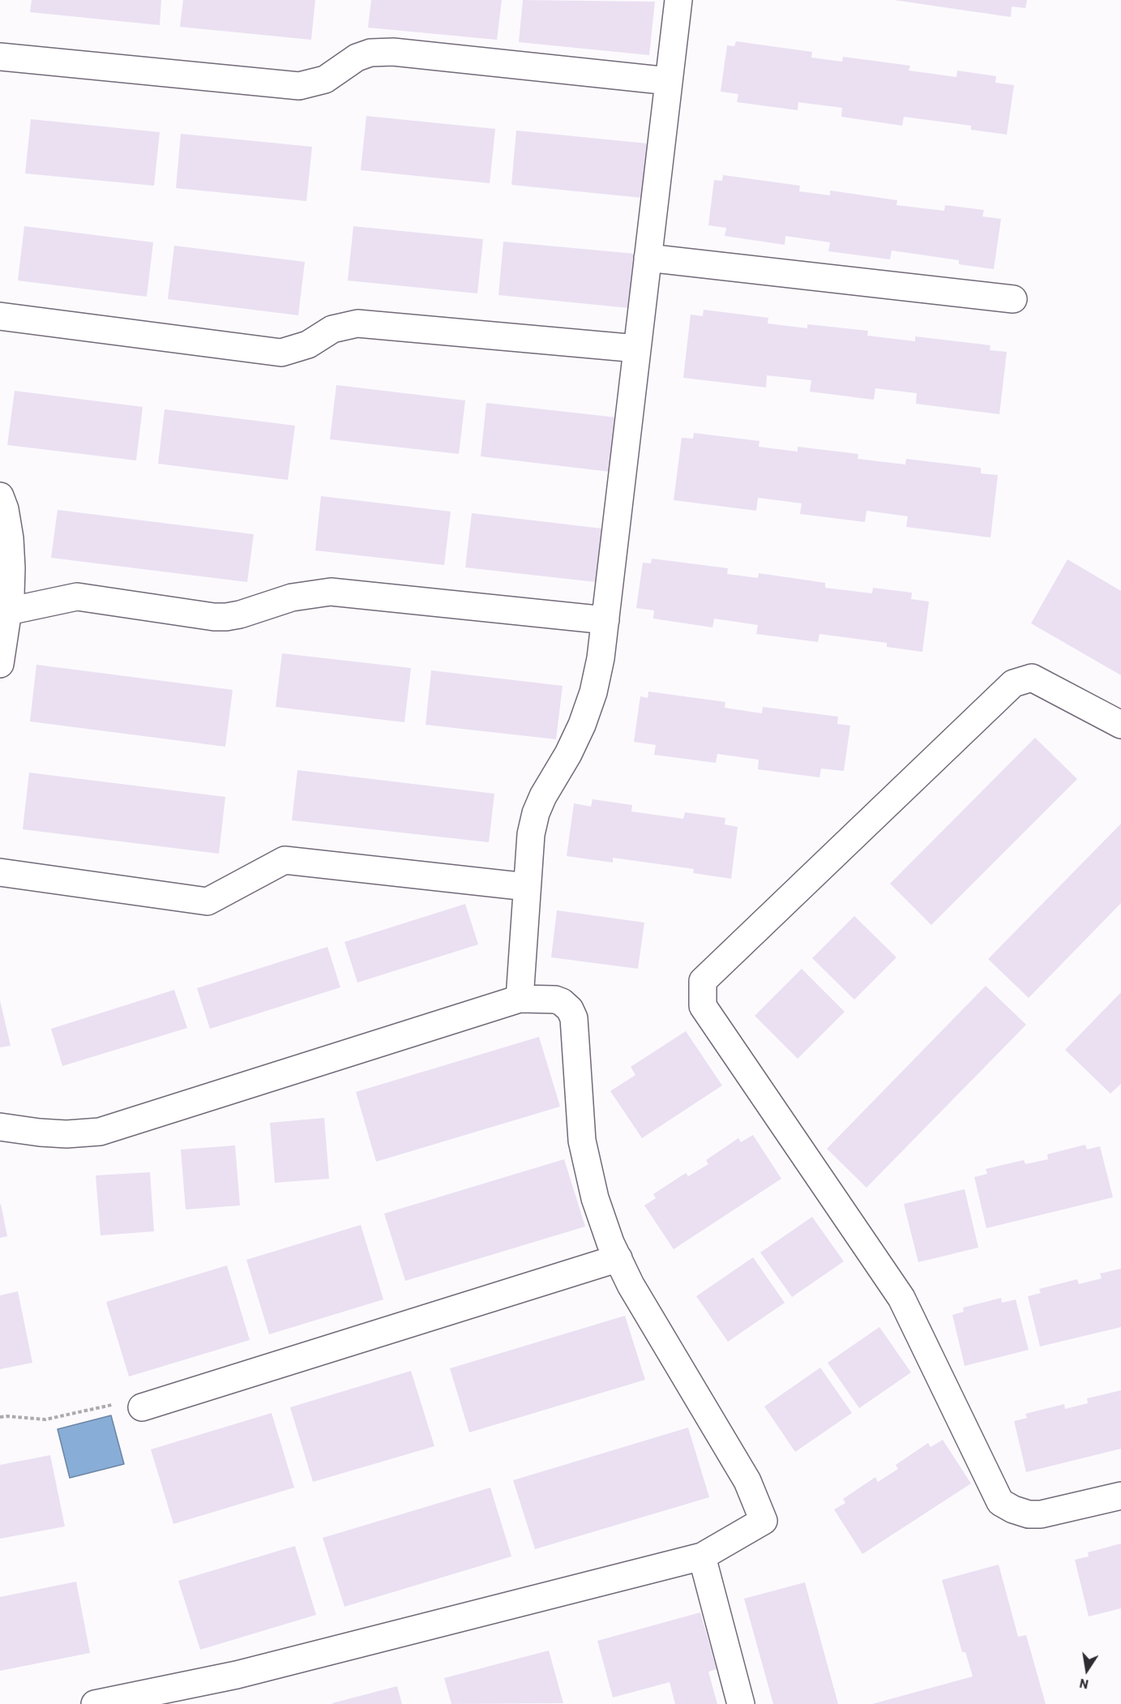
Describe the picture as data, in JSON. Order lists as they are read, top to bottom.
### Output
{
  "north": "bottom"
}
